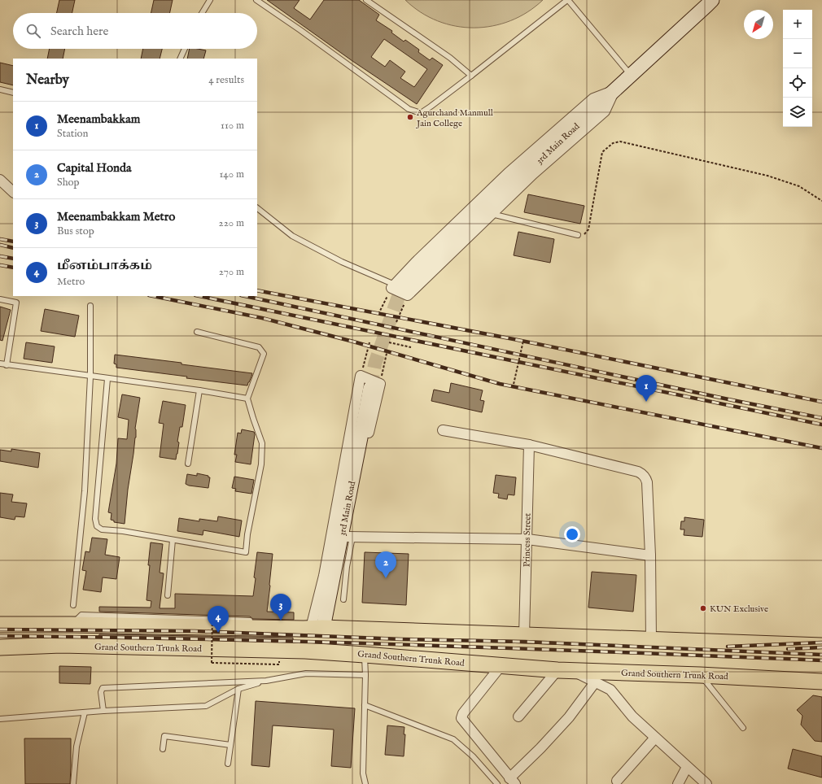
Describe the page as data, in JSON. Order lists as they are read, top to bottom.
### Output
{
  "streets": {
    "main road": ["Grand Southern Trunk Road"],
    "street": ["3rd Main Road", "Princess Street"]
  },
  "places": ["Agurchand Manmull Jain College", "KUN Exclusive"],
  "north": "bottom left",
  "page": {
    "map_buttons": ["+", "−"],
    "search": "Search here",
    "heading": ["Nearby", "4 results"],
    "list": [
      {
        "mark": "1",
        "name": "Meenambakkam",
        "note": "Station",
        "value": "110 m"
      },
      {
        "mark": "2",
        "name": "Capital Honda",
        "note": "Shop",
        "value": "140 m"
      },
      {
        "mark": "3",
        "name": "Meenambakkam Metro",
        "note": "Bus stop",
        "value": "220 m"
      },
      {
        "mark": "4",
        "name": "மீனம்பாக்கம்",
        "note": "Metro",
        "value": "270 m"
      }
    ],
    "pins": [
      "1",
      "2",
      "3",
      "4"
    ]
  }
}
